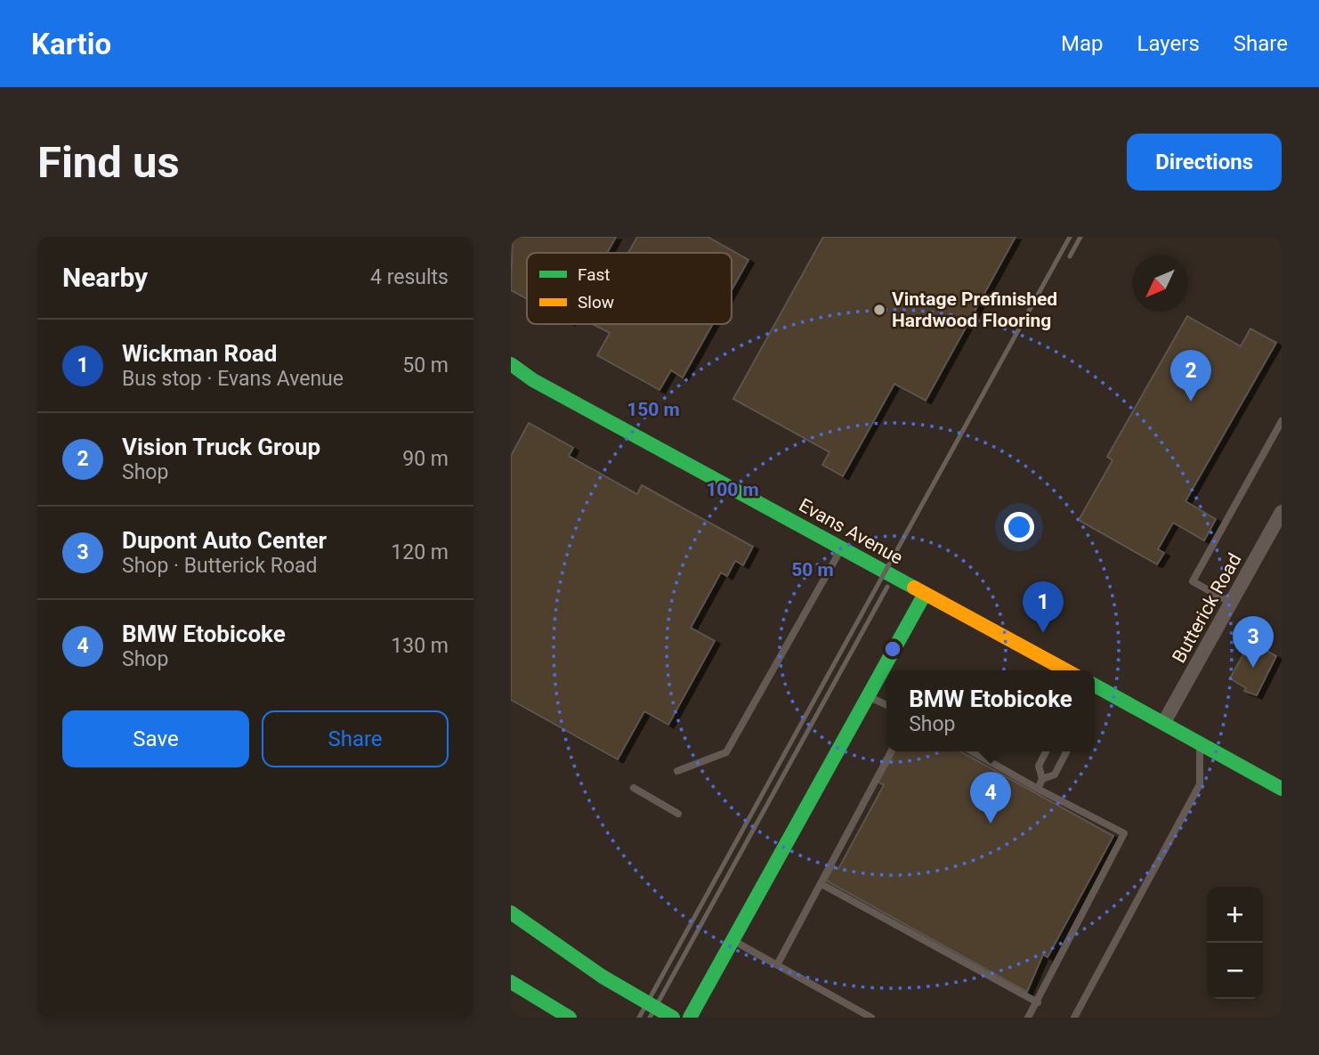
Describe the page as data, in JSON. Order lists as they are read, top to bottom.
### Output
{
  "streets": {
    "main road": ["Evans Avenue"],
    "street": ["Butterick Road"]
  },
  "places": ["Vintage Prefinished Hardwood Flooring"],
  "legend": ["Fast", "Slow"],
  "north": "bottom left",
  "page": {
    "header": "Kartio",
    "nav": ["Map", "Layers", "Share"],
    "buttons": [
      "Directions",
      ["Save", "Share"]
    ],
    "title": "Find us",
    "heading": ["Nearby", "4 results"],
    "list": [
      {
        "mark": "1",
        "name": "Wickman Road",
        "note": "Bus stop · Evans Avenue",
        "value": "50 m"
      },
      {
        "mark": "2",
        "name": "Vision Truck Group",
        "note": "Shop",
        "value": "90 m"
      },
      {
        "mark": "3",
        "name": "Dupont Auto Center",
        "note": "Shop · Butterick Road",
        "value": "120 m"
      },
      {
        "mark": "4",
        "name": "BMW Etobicoke",
        "note": "Shop",
        "value": "130 m"
      }
    ],
    "pins": [
      "2",
      "1",
      "3",
      "4"
    ],
    "popup": ["BMW Etobicoke", "Shop"],
    "map_buttons": ["+", "−"]
  },
  "rings": ["150 m", "100 m", "50 m"]
}
